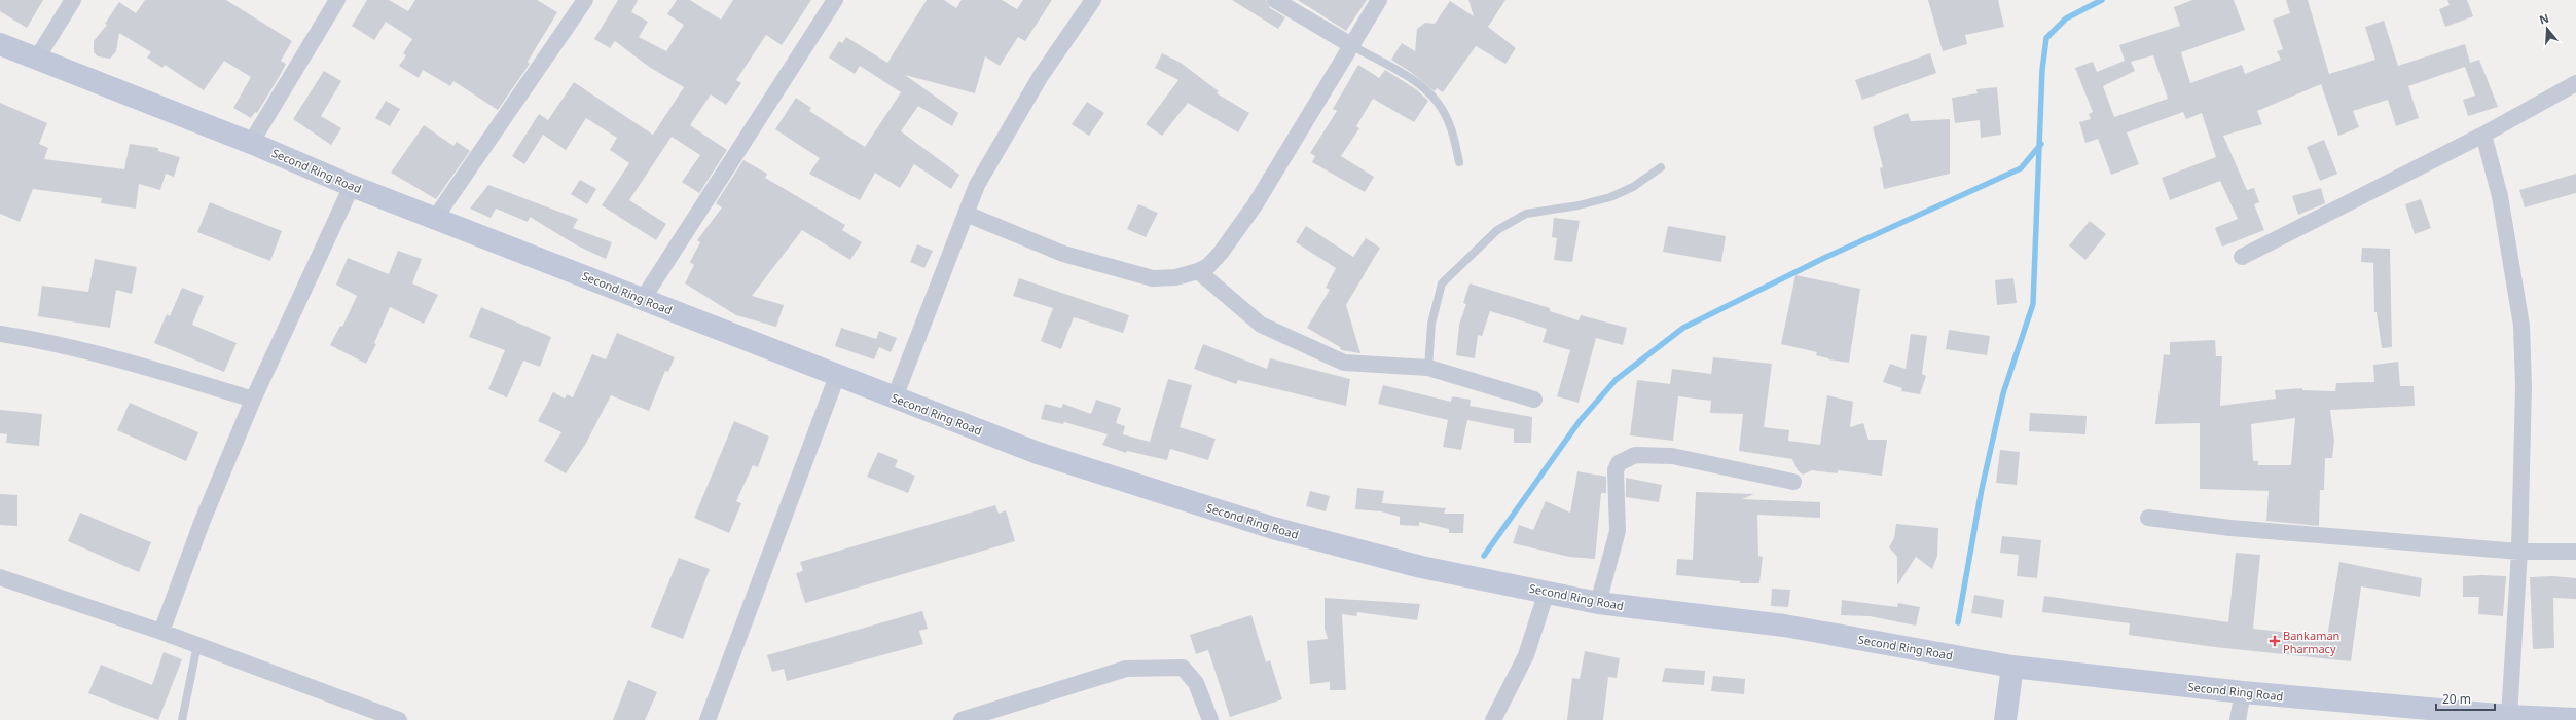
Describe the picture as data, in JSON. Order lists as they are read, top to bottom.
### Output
{
  "streets": {
    "main road": ["Second Ring Road"]
  },
  "places": {
    "health": ["Bankaman Pharmacy"]
  },
  "scale_bar": "20 m",
  "north": "top"
}
